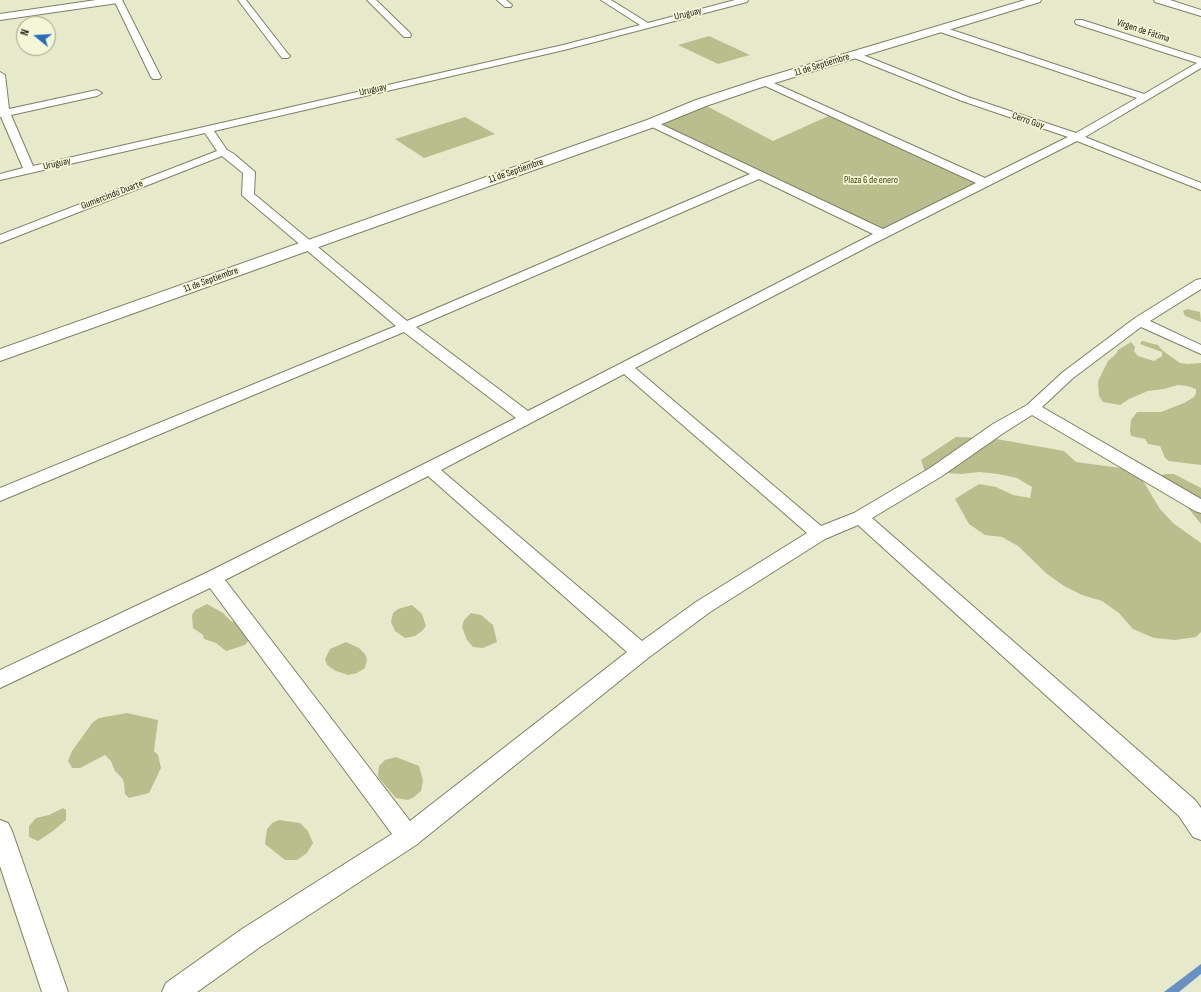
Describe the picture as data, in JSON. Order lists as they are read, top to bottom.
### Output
{
  "streets": {
    "main road": ["11 de Septiembre"],
    "street": [
      "Uruguay",
      "Virgen de Fátima",
      "Cerro Guy",
      "Gumercindo Duarte"
    ]
  },
  "crossings": [
    ["11 de Septiembre", "Cerro Guy"]
  ],
  "parks": ["Plaza 6 de enero"],
  "north": "left"
}
